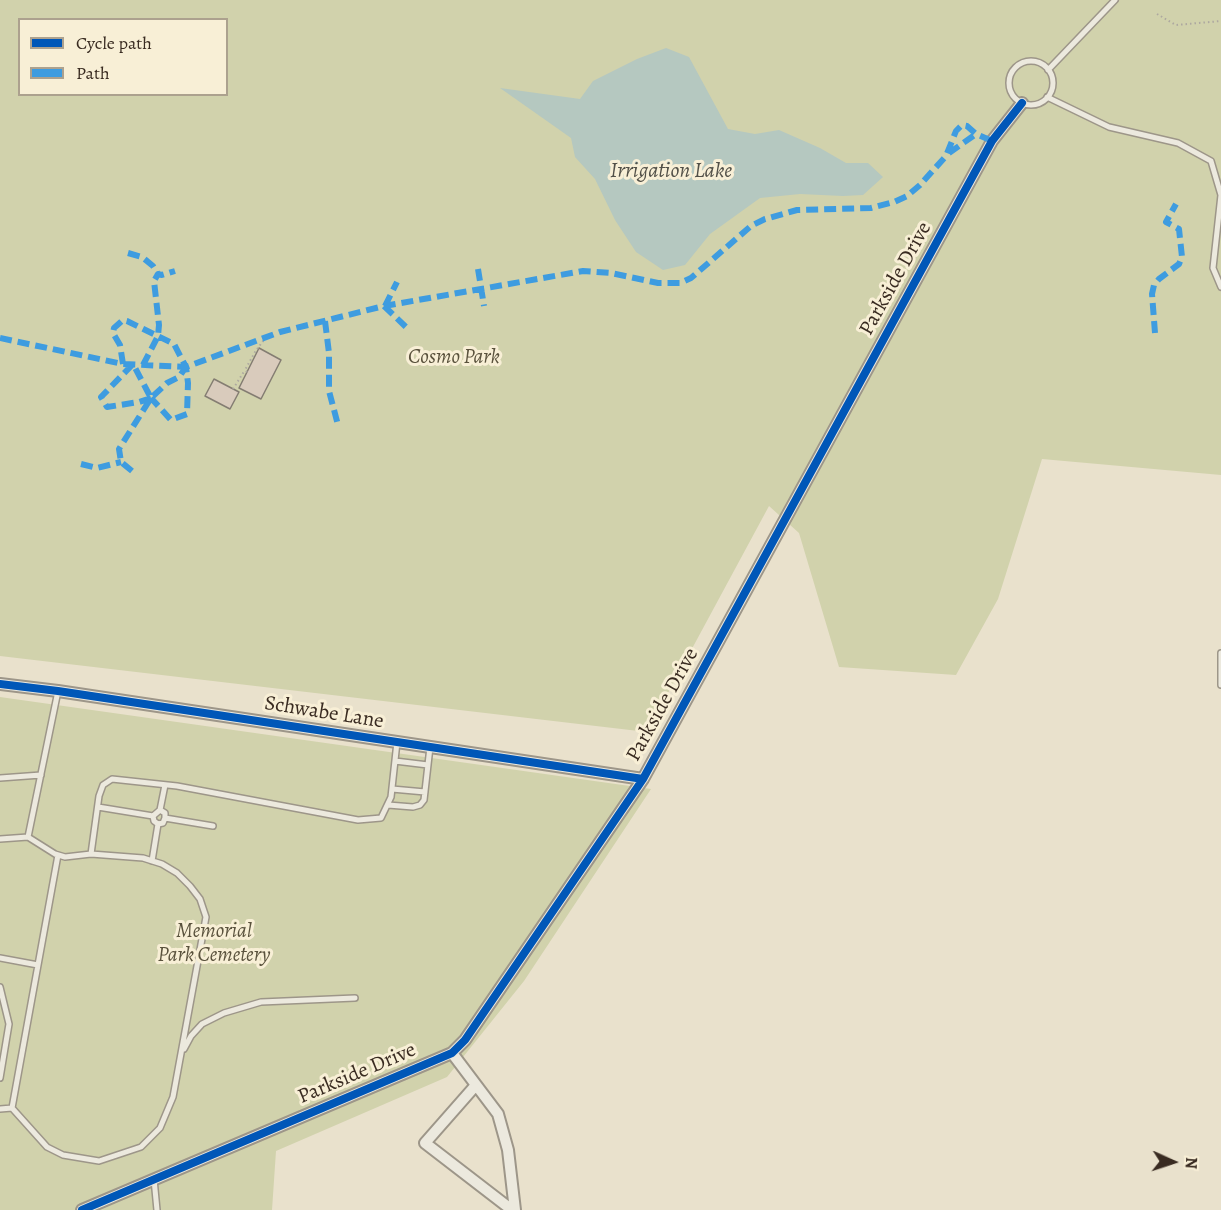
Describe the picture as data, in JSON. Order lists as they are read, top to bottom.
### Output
{
  "streets": {
    "street": ["Parkside Drive", "Schwabe Lane"]
  },
  "crossings": [
    ["Parkside Drive", "Schwabe Lane"]
  ],
  "water": ["Irrigation Lake"],
  "parks": ["Cosmo Park", "Memorial Park Cemetery"],
  "legend": ["Cycle path", "Path"],
  "north": "right"
}
